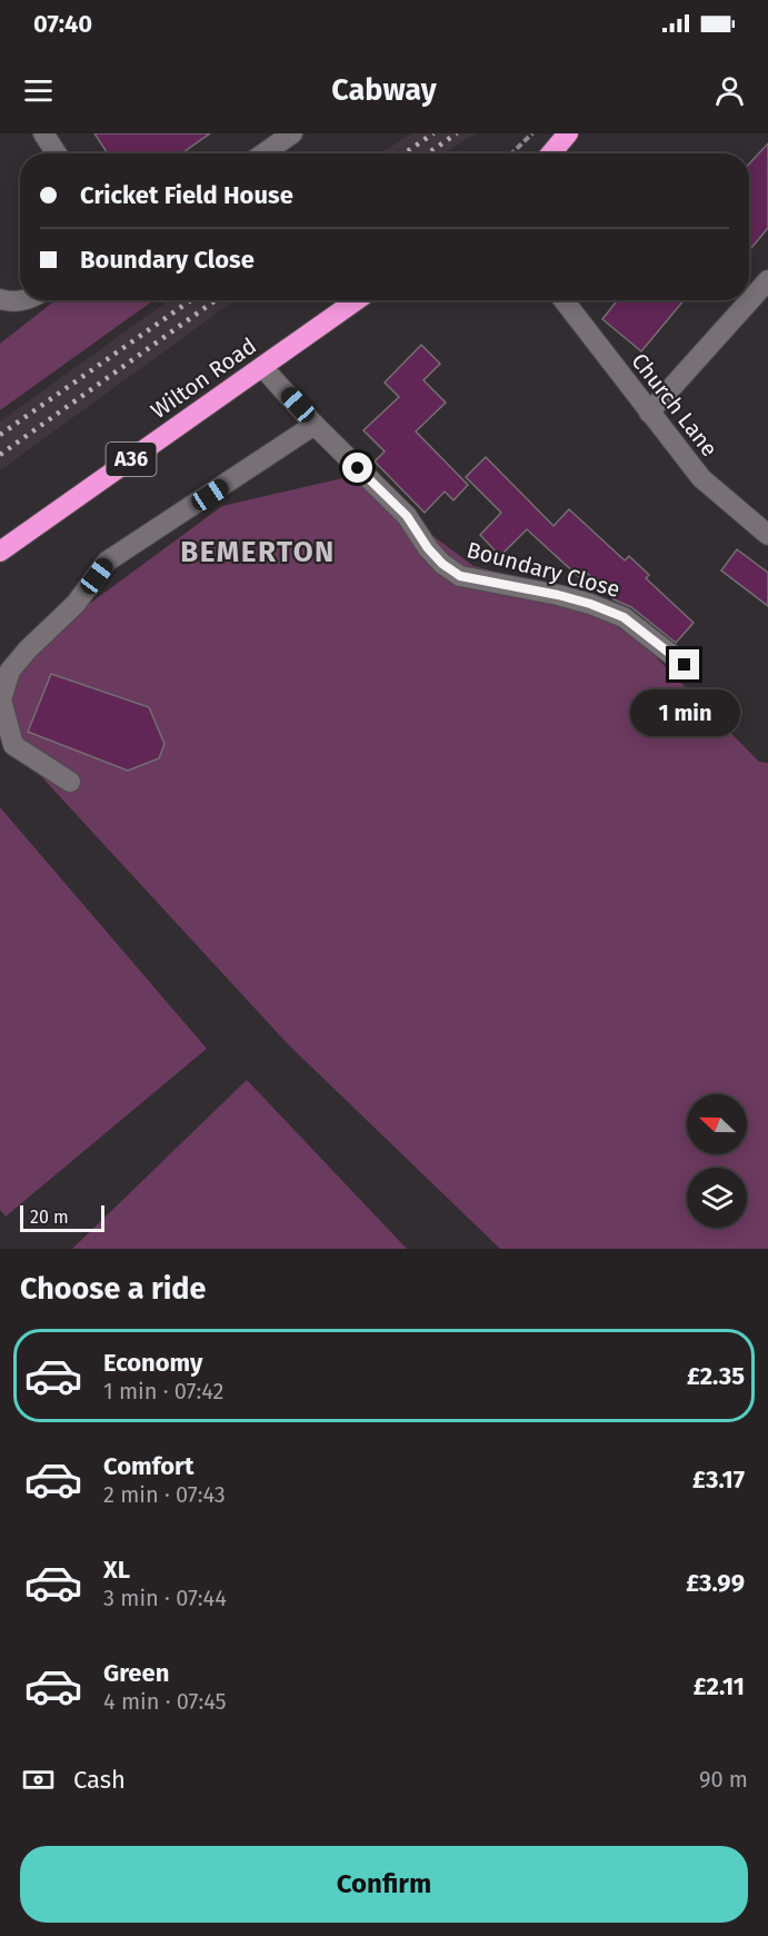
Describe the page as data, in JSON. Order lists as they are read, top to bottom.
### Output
{
  "streets": {
    "highway": ["Wilton Road", "A36"],
    "street": ["Church Lane", "Boundary Close"]
  },
  "crossings": [
    ["Wilton Road", "Boundary Close"]
  ],
  "districts": ["BEMERTON"],
  "scale_bar": "20 m",
  "north": "left",
  "page": {
    "status": "07:40",
    "header": "Cabway",
    "banner": ["Cricket Field House", "Boundary Close"],
    "bubble": "1 min",
    "scale": "20 m",
    "heading": "Choose a ride",
    "list": [
      {
        "name": "Economy",
        "note": "1 min · 07:42",
        "value": "£2.35"
      },
      {
        "name": "Comfort",
        "note": "2 min · 07:43",
        "value": "£3.17"
      },
      {
        "name": "XL",
        "note": "3 min · 07:44",
        "value": "£3.99"
      },
      {
        "name": "Green",
        "note": "4 min · 07:45",
        "value": "£2.11"
      }
    ],
    "pay": ["Cash", "90 m"],
    "buttons": "Confirm"
  }
}
